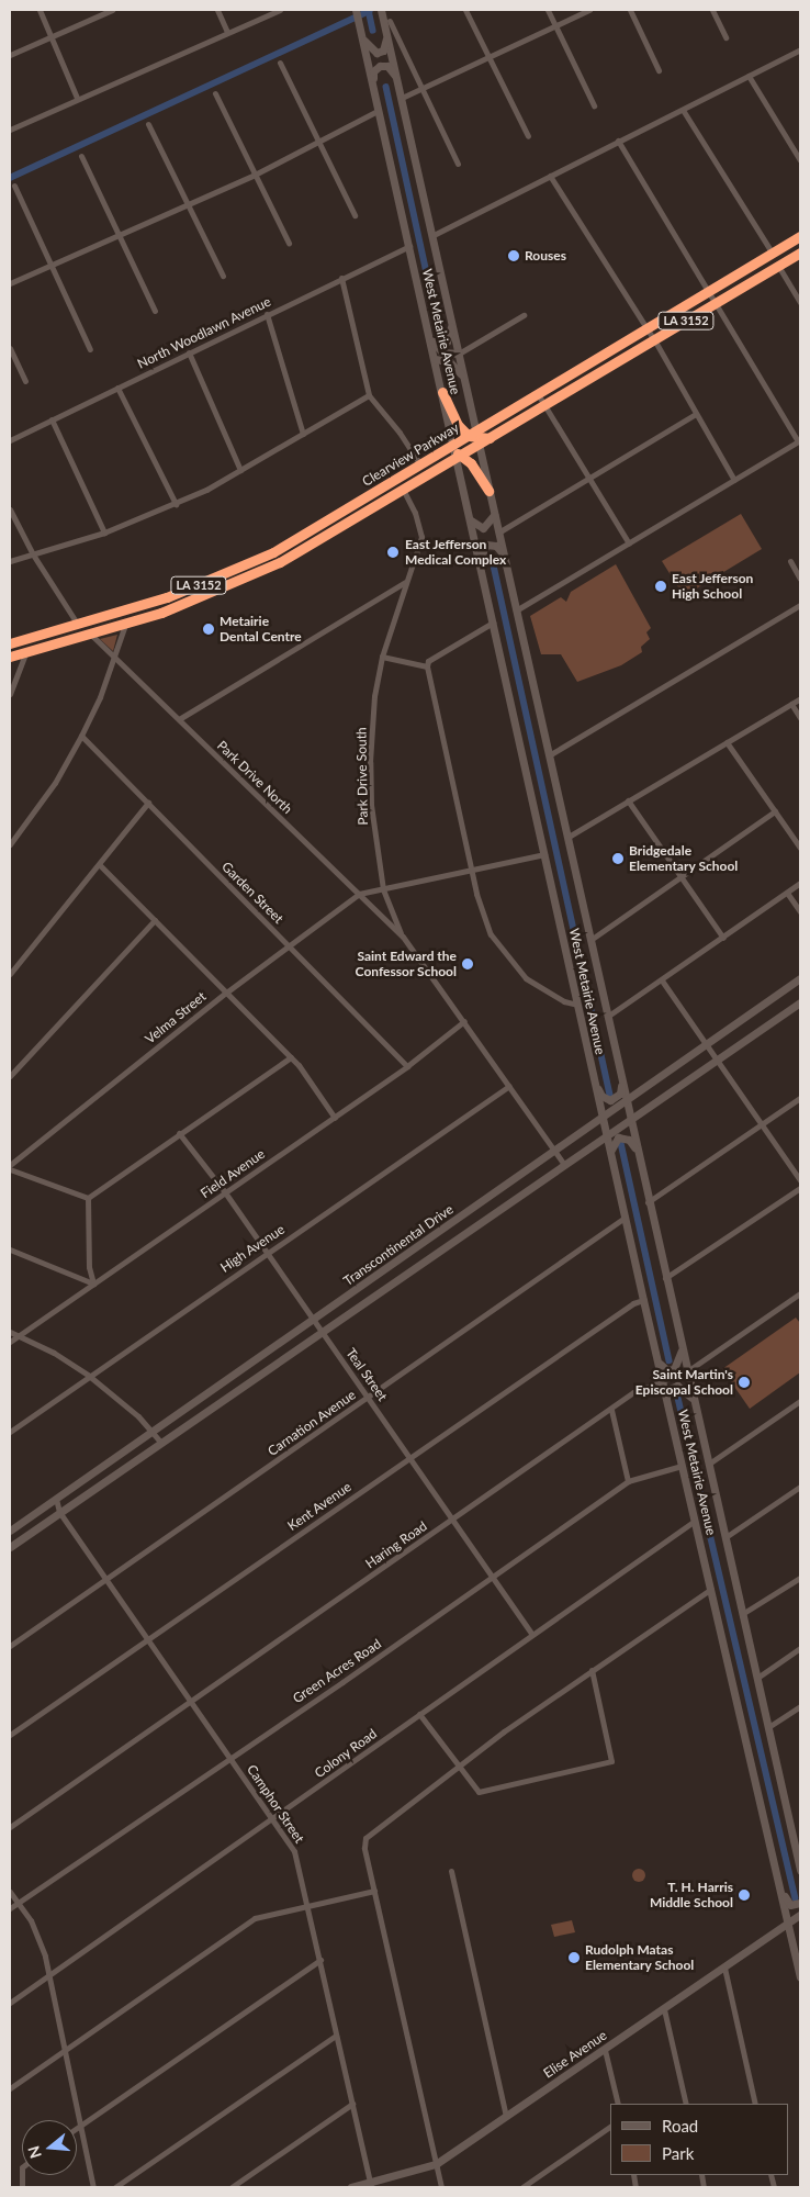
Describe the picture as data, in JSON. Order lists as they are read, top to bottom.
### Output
{
  "streets": {
    "highway": ["LA 3152", "Clearview Parkway"],
    "main road": ["West Metairie Avenue", "Transcontinental Drive", "Elise Avenue"],
    "street": [
      "North Woodlawn Avenue",
      "Park Drive South",
      "Park Drive North",
      "Garden Street",
      "Velma Street",
      "Field Avenue",
      "High Avenue",
      "Teal Street",
      "Carnation Avenue",
      "Kent Avenue",
      "Haring Road",
      "Green Acres Road",
      "Colony Road",
      "Camphor Street"
    ]
  },
  "crossings": [
    ["West Metairie Avenue", "North Woodlawn Avenue"],
    ["West Metairie Avenue", "Clearview Parkway"],
    ["West Metairie Avenue", "Transcontinental Drive"],
    ["West Metairie Avenue", "Carnation Avenue"],
    ["West Metairie Avenue", "Kent Avenue"],
    ["West Metairie Avenue", "Haring Road"],
    ["West Metairie Avenue", "Green Acres Road"],
    ["West Metairie Avenue", "Colony Road"],
    ["West Metairie Avenue", "Elise Avenue"],
    ["Clearview Parkway", "Park Drive South"],
    ["Clearview Parkway", "Park Drive North"],
    ["Park Drive South", "Park Drive North"],
    ["Park Drive North", "Velma Street"],
    ["Garden Street", "Velma Street"],
    ["Garden Street", "Field Avenue"],
    ["Field Avenue", "Teal Street"],
    ["Transcontinental Drive", "Teal Street"],
    ["Transcontinental Drive", "Camphor Street"],
    ["High Avenue", "Teal Street"],
    ["Teal Street", "Carnation Avenue"],
    ["Teal Street", "Kent Avenue"],
    ["Teal Street", "Haring Road"],
    ["Teal Street", "Green Acres Road"],
    ["Teal Street", "Colony Road"],
    ["Carnation Avenue", "Camphor Street"],
    ["Kent Avenue", "Camphor Street"],
    ["Haring Road", "Camphor Street"],
    ["Green Acres Road", "Camphor Street"],
    ["Colony Road", "Camphor Street"],
    ["Camphor Street", "Elise Avenue"]
  ],
  "places": [
    "Rouses",
    "East Jefferson Medical Complex",
    "East Jefferson High School",
    "Metairie Dental Centre",
    "Bridgedale Elementary School",
    "Saint Edward the Confessor School",
    "Saint Martin's Episcopal School",
    "T. H. Harris Middle School",
    "Rudolph Matas Elementary School"
  ],
  "legend": ["Road", "Park"],
  "north": "left"
}
